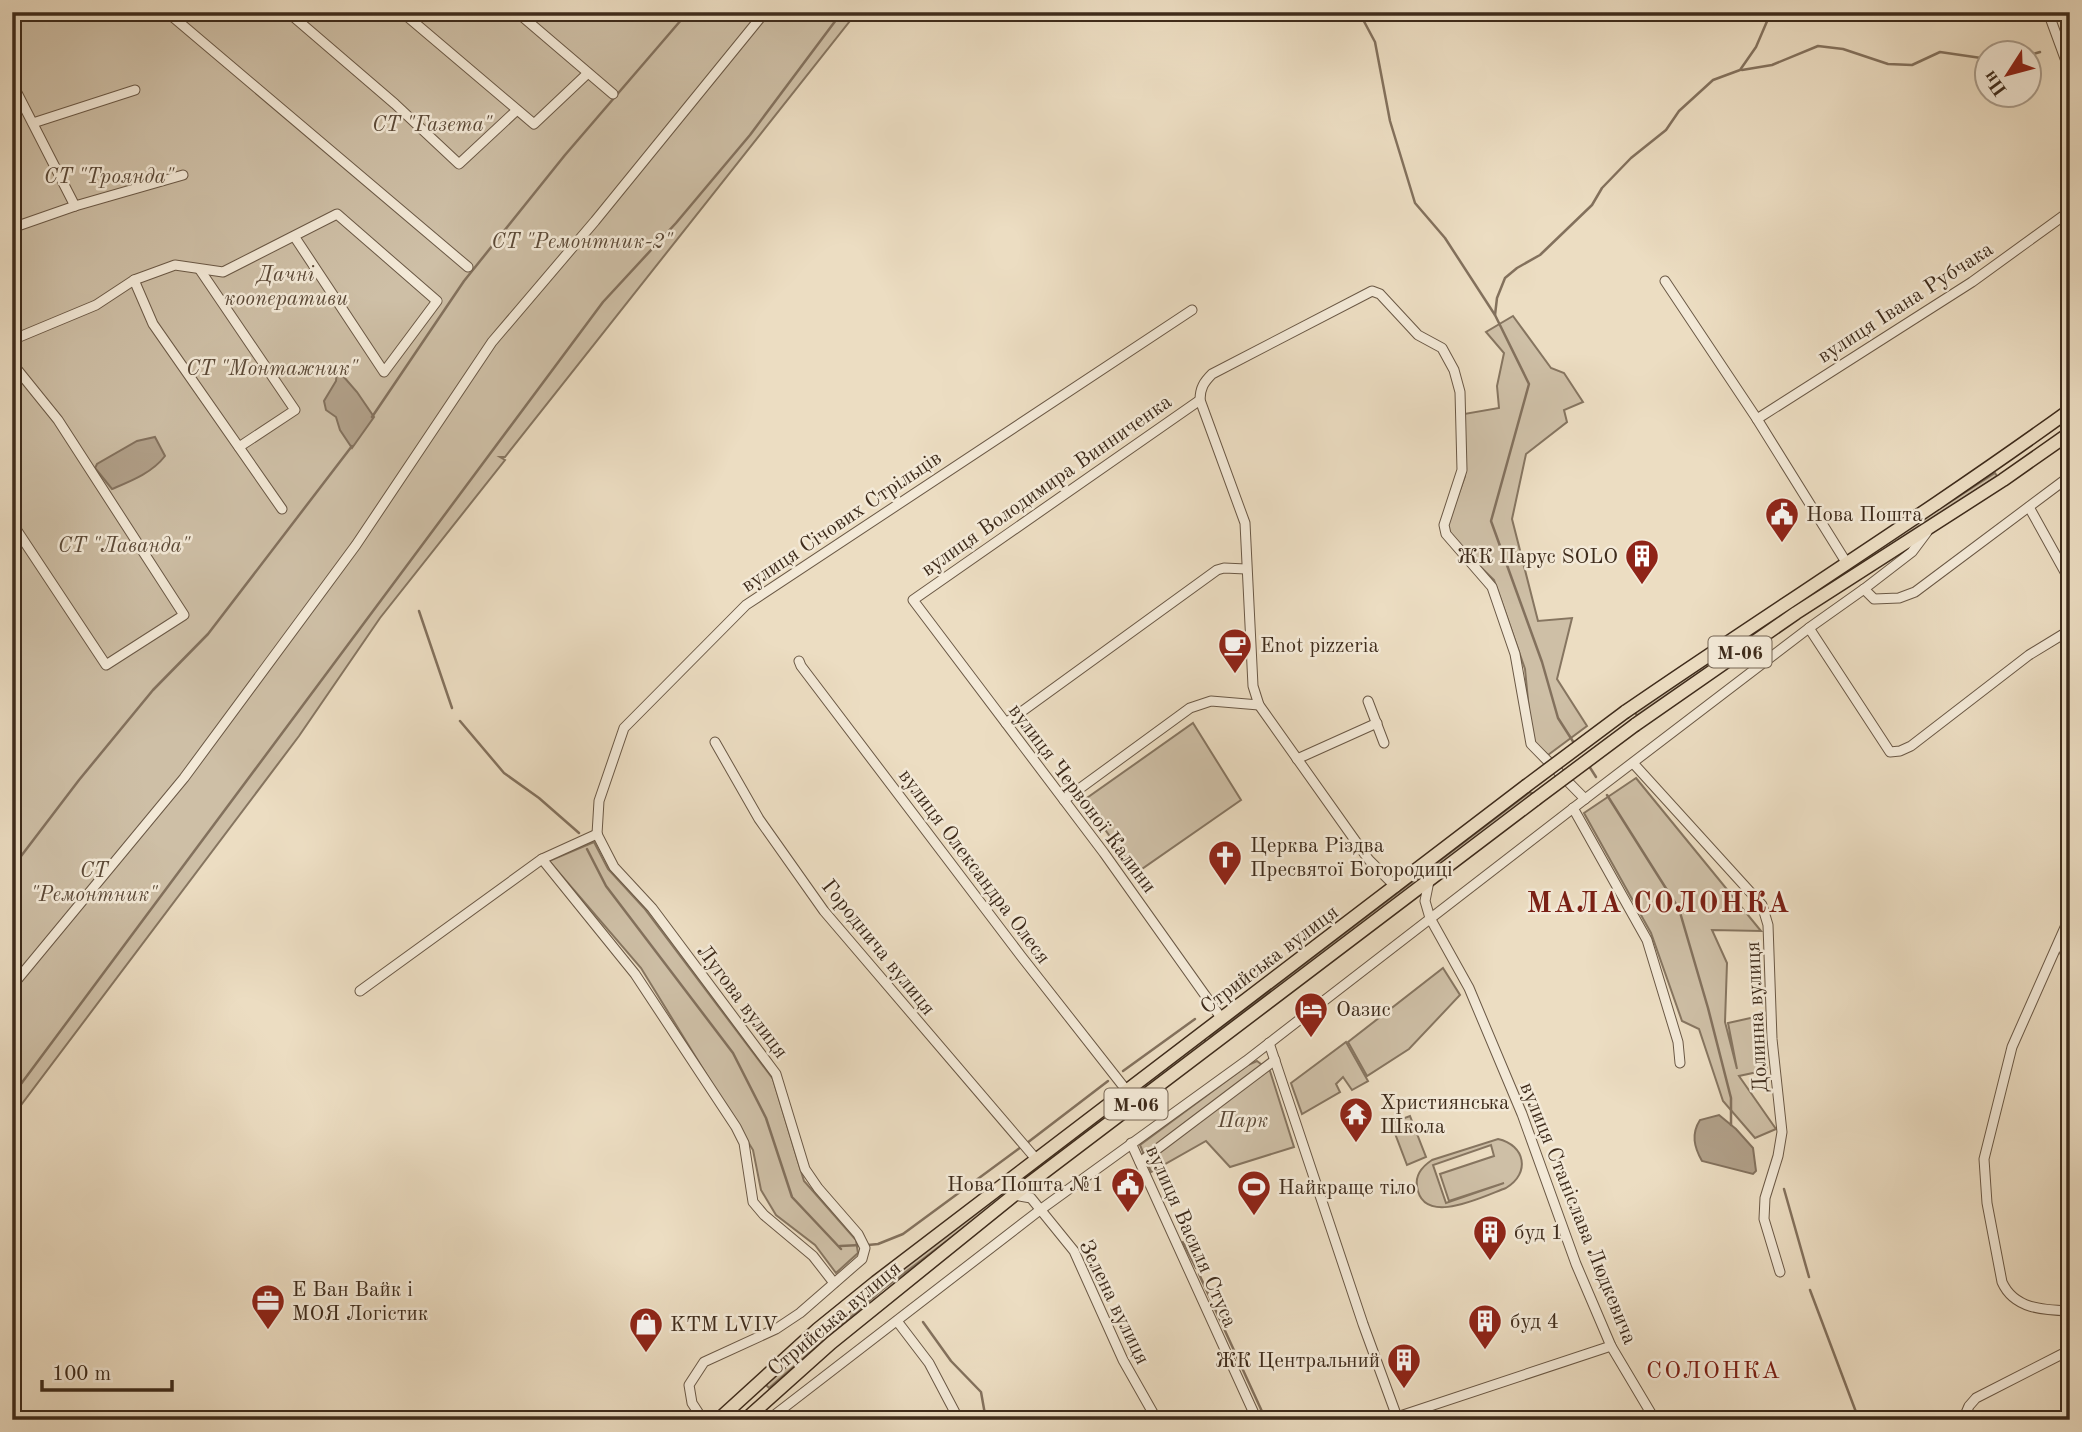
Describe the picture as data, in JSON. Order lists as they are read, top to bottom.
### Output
{
  "streets": {
    "highway": ["М-06", "Стрийська вулиця"],
    "street": [
      "вулиця Івана Рубчака",
      "вулиця Володимира Винниченка",
      "вулиця Січових Стрільців",
      "вулиця Червоної Калини",
      "вулиця Олександра Олеся",
      "Городнича вулиця",
      "Лугова вулиця",
      "Долинна вулиця",
      "вулиця Станіслава Людкевича",
      "вулиця Василя Стуса",
      "Зелена вулиця"
    ]
  },
  "crossings": [
    ["вулиця Володимира Винниченка", "вулиця Червоної Калини"],
    ["вулиця Січових Стрільців", "Лугова вулиця"],
    ["вулиця Червоної Калини", "Стрийська вулиця"],
    ["вулиця Олександра Олеся", "Стрийська вулиця"],
    ["Городнича вулиця", "Стрийська вулиця"]
  ],
  "districts": ["МАЛА СОЛОНКА", "СОЛОНКА"],
  "parks": [
    "СТ \"Газета\"",
    "СТ \"Троянда\"",
    "СТ \"Ремонтник-2\"",
    "Дачні кооперативи",
    "СТ \"Монтажник\"",
    "СТ \"Лаванда\"",
    "СТ \"Ремонтник\"",
    "Парк"
  ],
  "places": {
    "public building": ["Нова Пошта", "Нова Пошта №1"],
    "building": [
      "ЖК Парус SOLO",
      "буд 1",
      "буд 4",
      "ЖК Центральний"
    ],
    "cafe": ["Enot pizzeria"],
    "church": ["Церква Різдва Пресвятої Богородиці"],
    "hotel": ["Оазис"],
    "temple": ["Християнська Школа"],
    "sports": ["Найкраще тіло"],
    "office": ["Е Ван Вайк і МОЯ Логістик"],
    "shop": ["KTM LVIV"]
  },
  "scale_bar": "100 m",
  "north": "bottom left"
}
